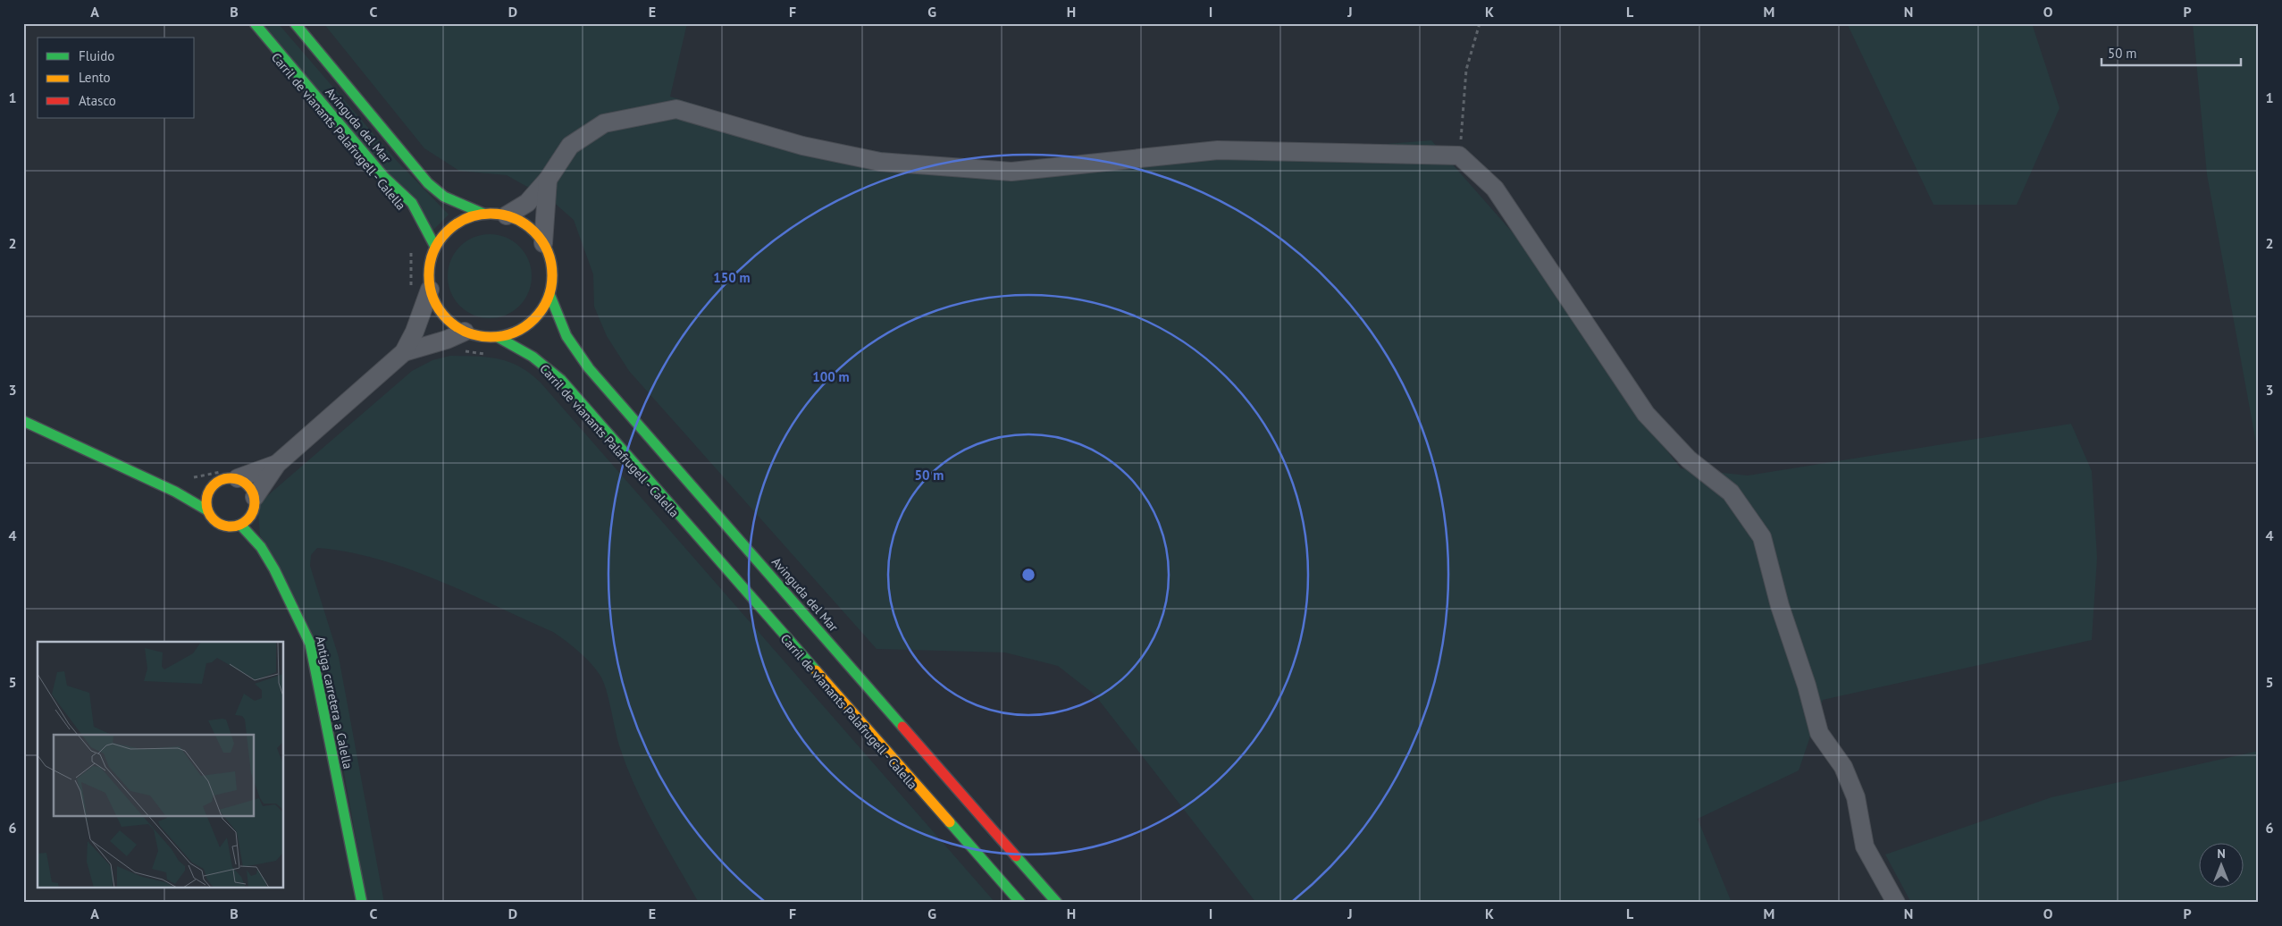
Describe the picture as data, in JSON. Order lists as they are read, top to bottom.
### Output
{
  "streets": {
    "main road": ["Avinguda del Mar", "Antiga carretera a Calella"]
  },
  "legend": ["Fluido", "Lento", "Atasco"],
  "scale_bar": "50 m",
  "north": "top",
  "grid": {
    "columns": [
      "A",
      "B",
      "C",
      "D",
      "E",
      "F",
      "G",
      "H",
      "I",
      "J",
      "K",
      "L",
      "M",
      "N",
      "O",
      "P"
    ],
    "rows": [
      "1",
      "2",
      "3",
      "4",
      "5",
      "6"
    ]
  },
  "rings": ["150 m", "100 m", "50 m"]
}
